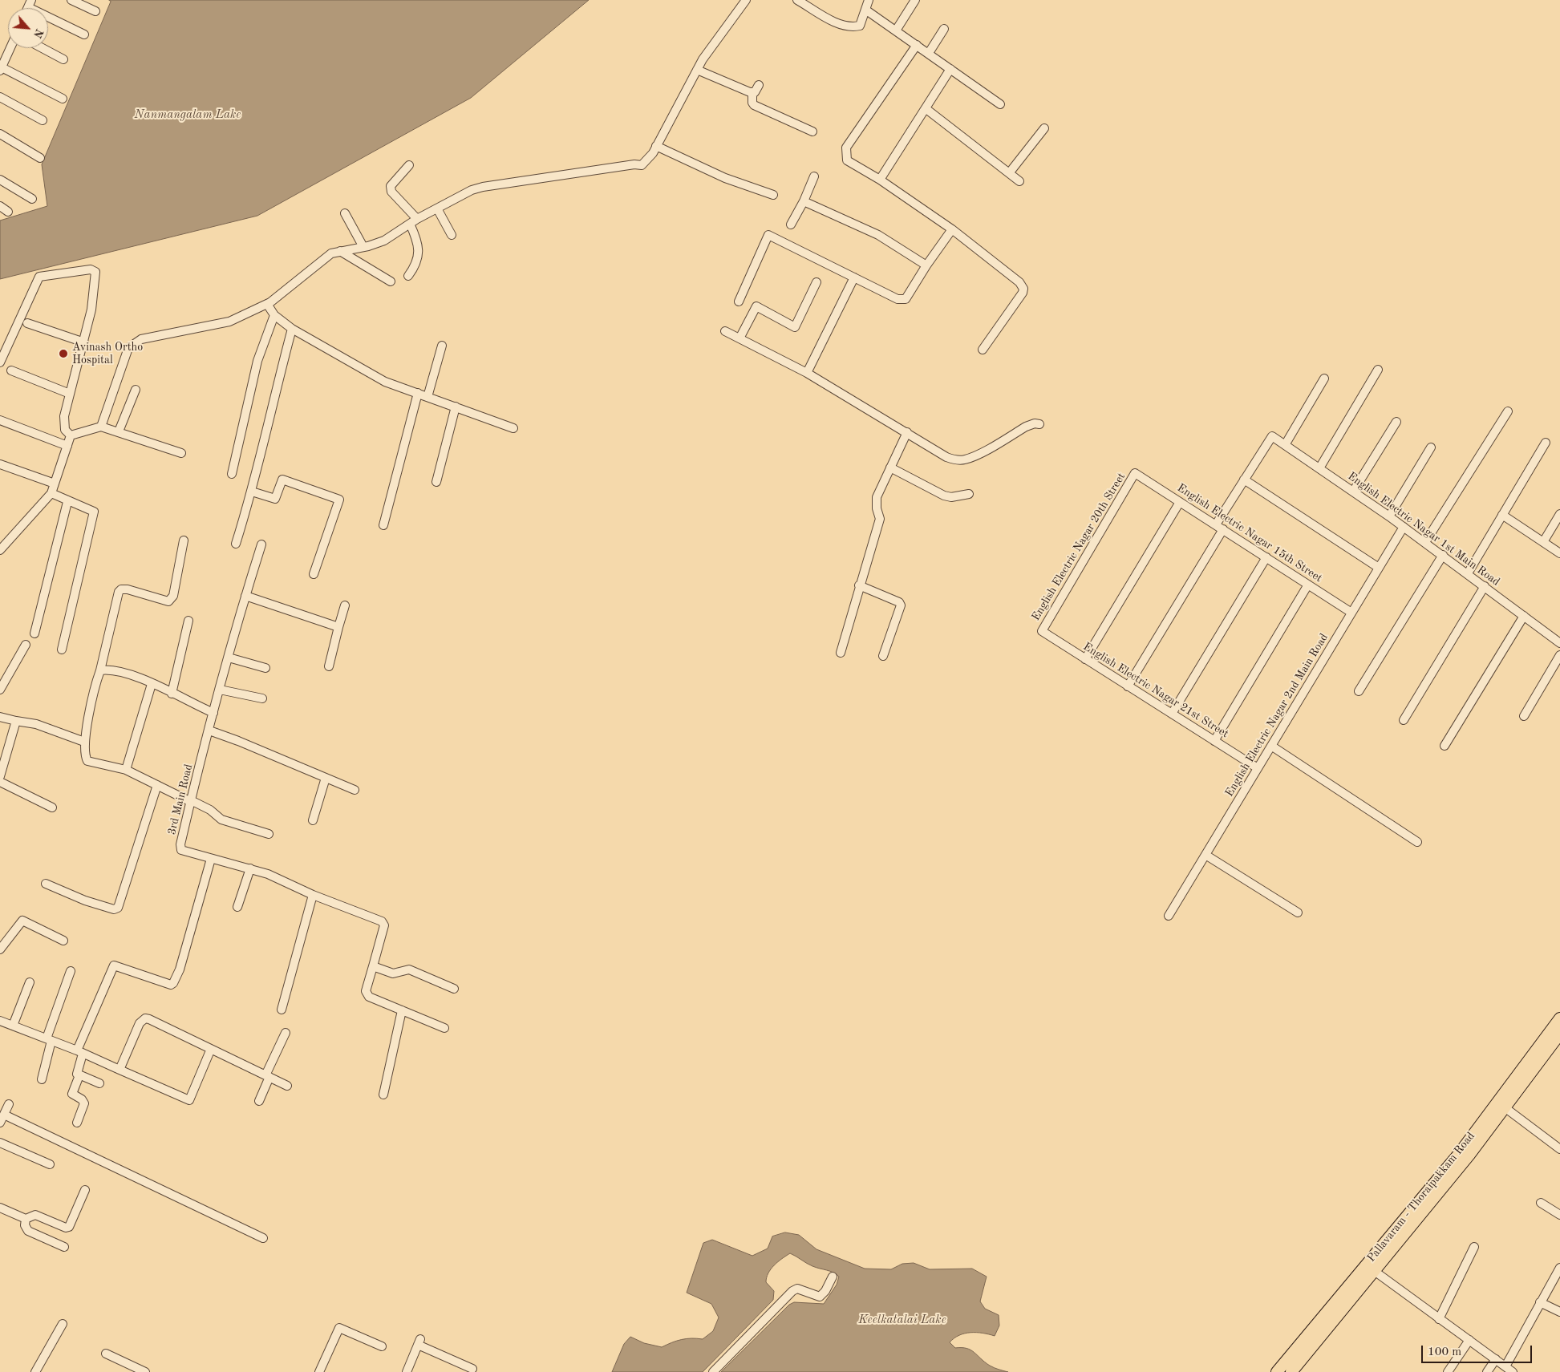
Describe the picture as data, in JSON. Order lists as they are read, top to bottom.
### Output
{
  "streets": {
    "main road": ["Pallavaram - Thoraipakkam Road"],
    "street": [
      "English Electric Nagar 1st Main Road",
      "English Electric Nagar 15th Street",
      "English Electric Nagar 20th Street",
      "English Electric Nagar 21st Street",
      "English Electric Nagar 2nd Main Road",
      "3rd Main Road"
    ]
  },
  "crossings": [
    ["English Electric Nagar 1st Main Road", "English Electric Nagar 2nd Main Road"],
    ["English Electric Nagar 15th Street", "English Electric Nagar 20th Street"],
    ["English Electric Nagar 15th Street", "English Electric Nagar 2nd Main Road"],
    ["English Electric Nagar 20th Street", "English Electric Nagar 21st Street"],
    ["English Electric Nagar 21st Street", "English Electric Nagar 2nd Main Road"]
  ],
  "water": ["Nanmangalam Lake", "Keelkatalai Lake"],
  "places": ["Avinash Ortho Hospital"],
  "scale_bar": "100 m",
  "north": "bottom right"
}
